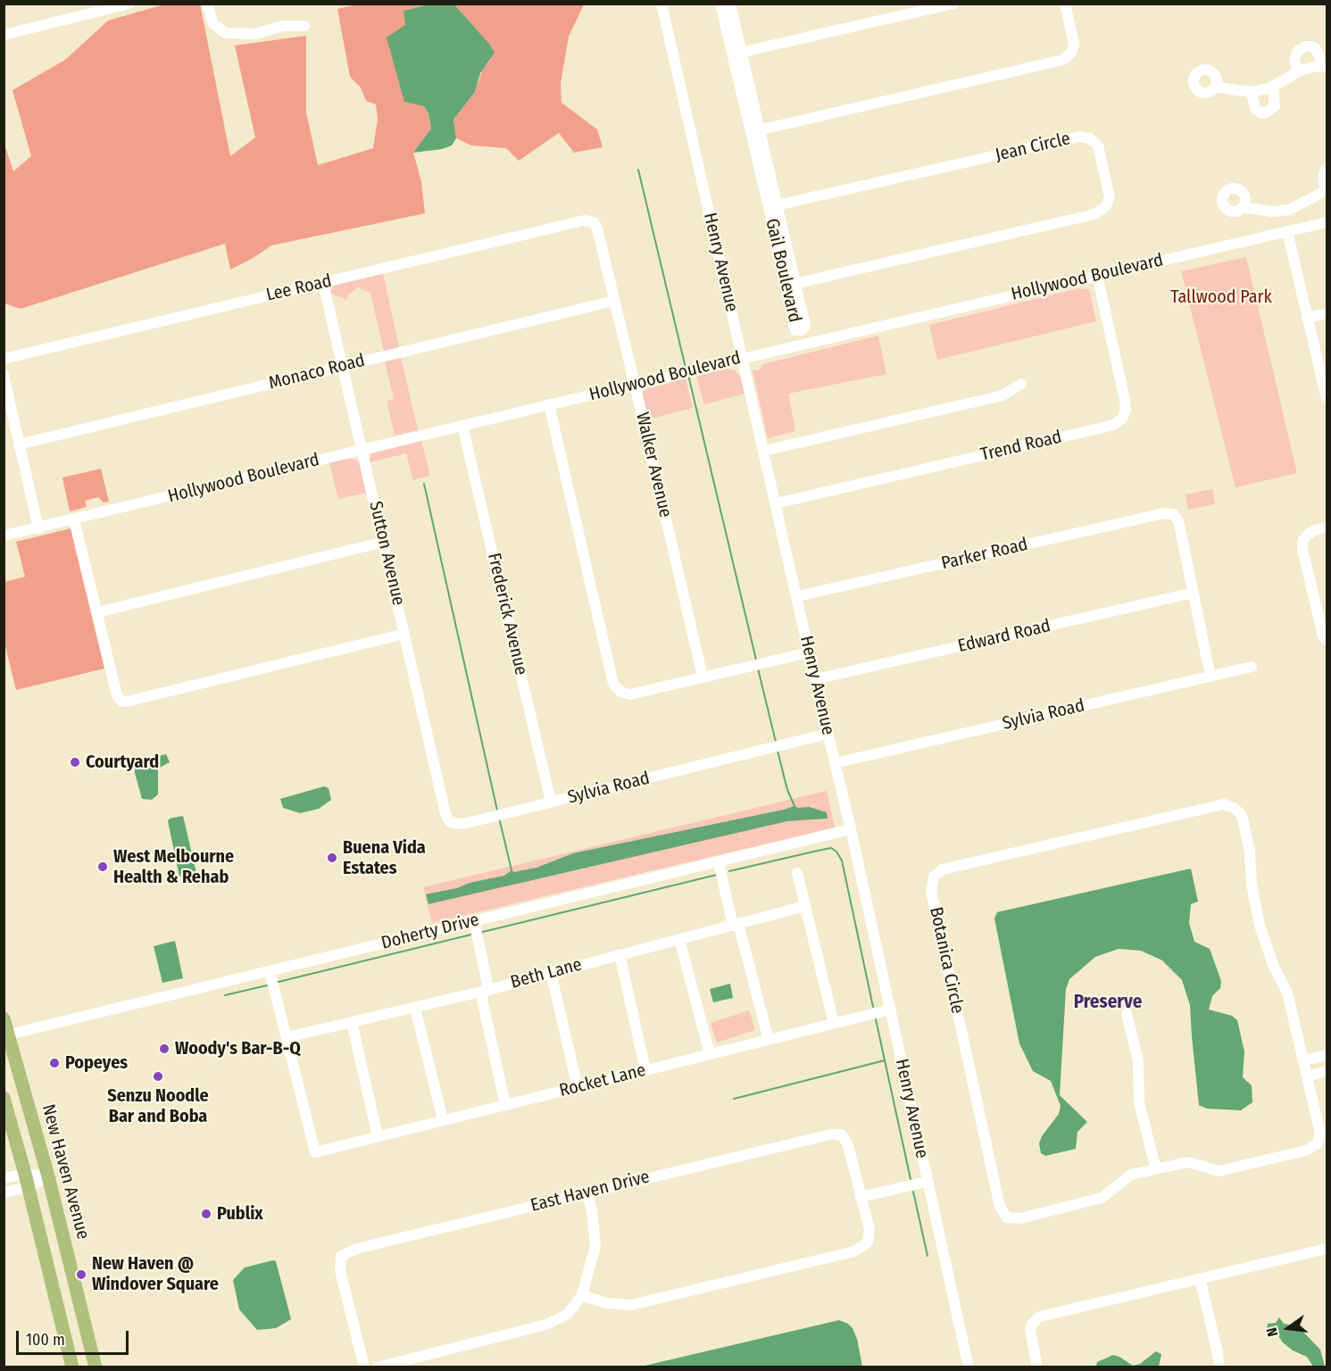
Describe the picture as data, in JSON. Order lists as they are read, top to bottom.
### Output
{
  "streets": {
    "main road": ["New Haven Avenue"],
    "street": [
      "Jean Circle",
      "Henry Avenue",
      "Gail Boulevard",
      "Hollywood Boulevard",
      "Lee Road",
      "Monaco Road",
      "Trend Road",
      "Walker Avenue",
      "Sutton Avenue",
      "Parker Road",
      "Frederick Avenue",
      "Edward Road",
      "Sylvia Road",
      "Doherty Drive",
      "Botanica Circle",
      "Beth Lane",
      "Rocket Lane",
      "East Haven Drive"
    ]
  },
  "crossings": [
    ["Jean Circle", "Gail Boulevard"],
    ["Henry Avenue", "Hollywood Boulevard"],
    ["Henry Avenue", "Trend Road"],
    ["Henry Avenue", "Parker Road"],
    ["Henry Avenue", "Edward Road"],
    ["Henry Avenue", "Sylvia Road"],
    ["Henry Avenue", "Doherty Drive"],
    ["Henry Avenue", "Rocket Lane"],
    ["Hollywood Boulevard", "Trend Road"],
    ["Hollywood Boulevard", "Walker Avenue"],
    ["Hollywood Boulevard", "Sutton Avenue"],
    ["Hollywood Boulevard", "Frederick Avenue"],
    ["Lee Road", "Walker Avenue"],
    ["Lee Road", "Sutton Avenue"],
    ["Monaco Road", "Walker Avenue"],
    ["Monaco Road", "Sutton Avenue"],
    ["Sutton Avenue", "Sylvia Road"],
    ["Parker Road", "Edward Road"],
    ["Frederick Avenue", "Sylvia Road"],
    ["Doherty Drive", "New Haven Avenue"],
    ["Beth Lane", "Rocket Lane"]
  ],
  "districts": ["Preserve"],
  "parks": ["Tallwood Park"],
  "places": [
    "Courtyard",
    "Buena Vida Estates",
    "West Melbourne Health & Rehab",
    "Woody's Bar-B-Q",
    "Popeyes",
    "Senzu Noodle Bar and Boba",
    "Publix",
    "New Haven @ Windover Square"
  ],
  "scale_bar": "100 m",
  "north": "left"
}
